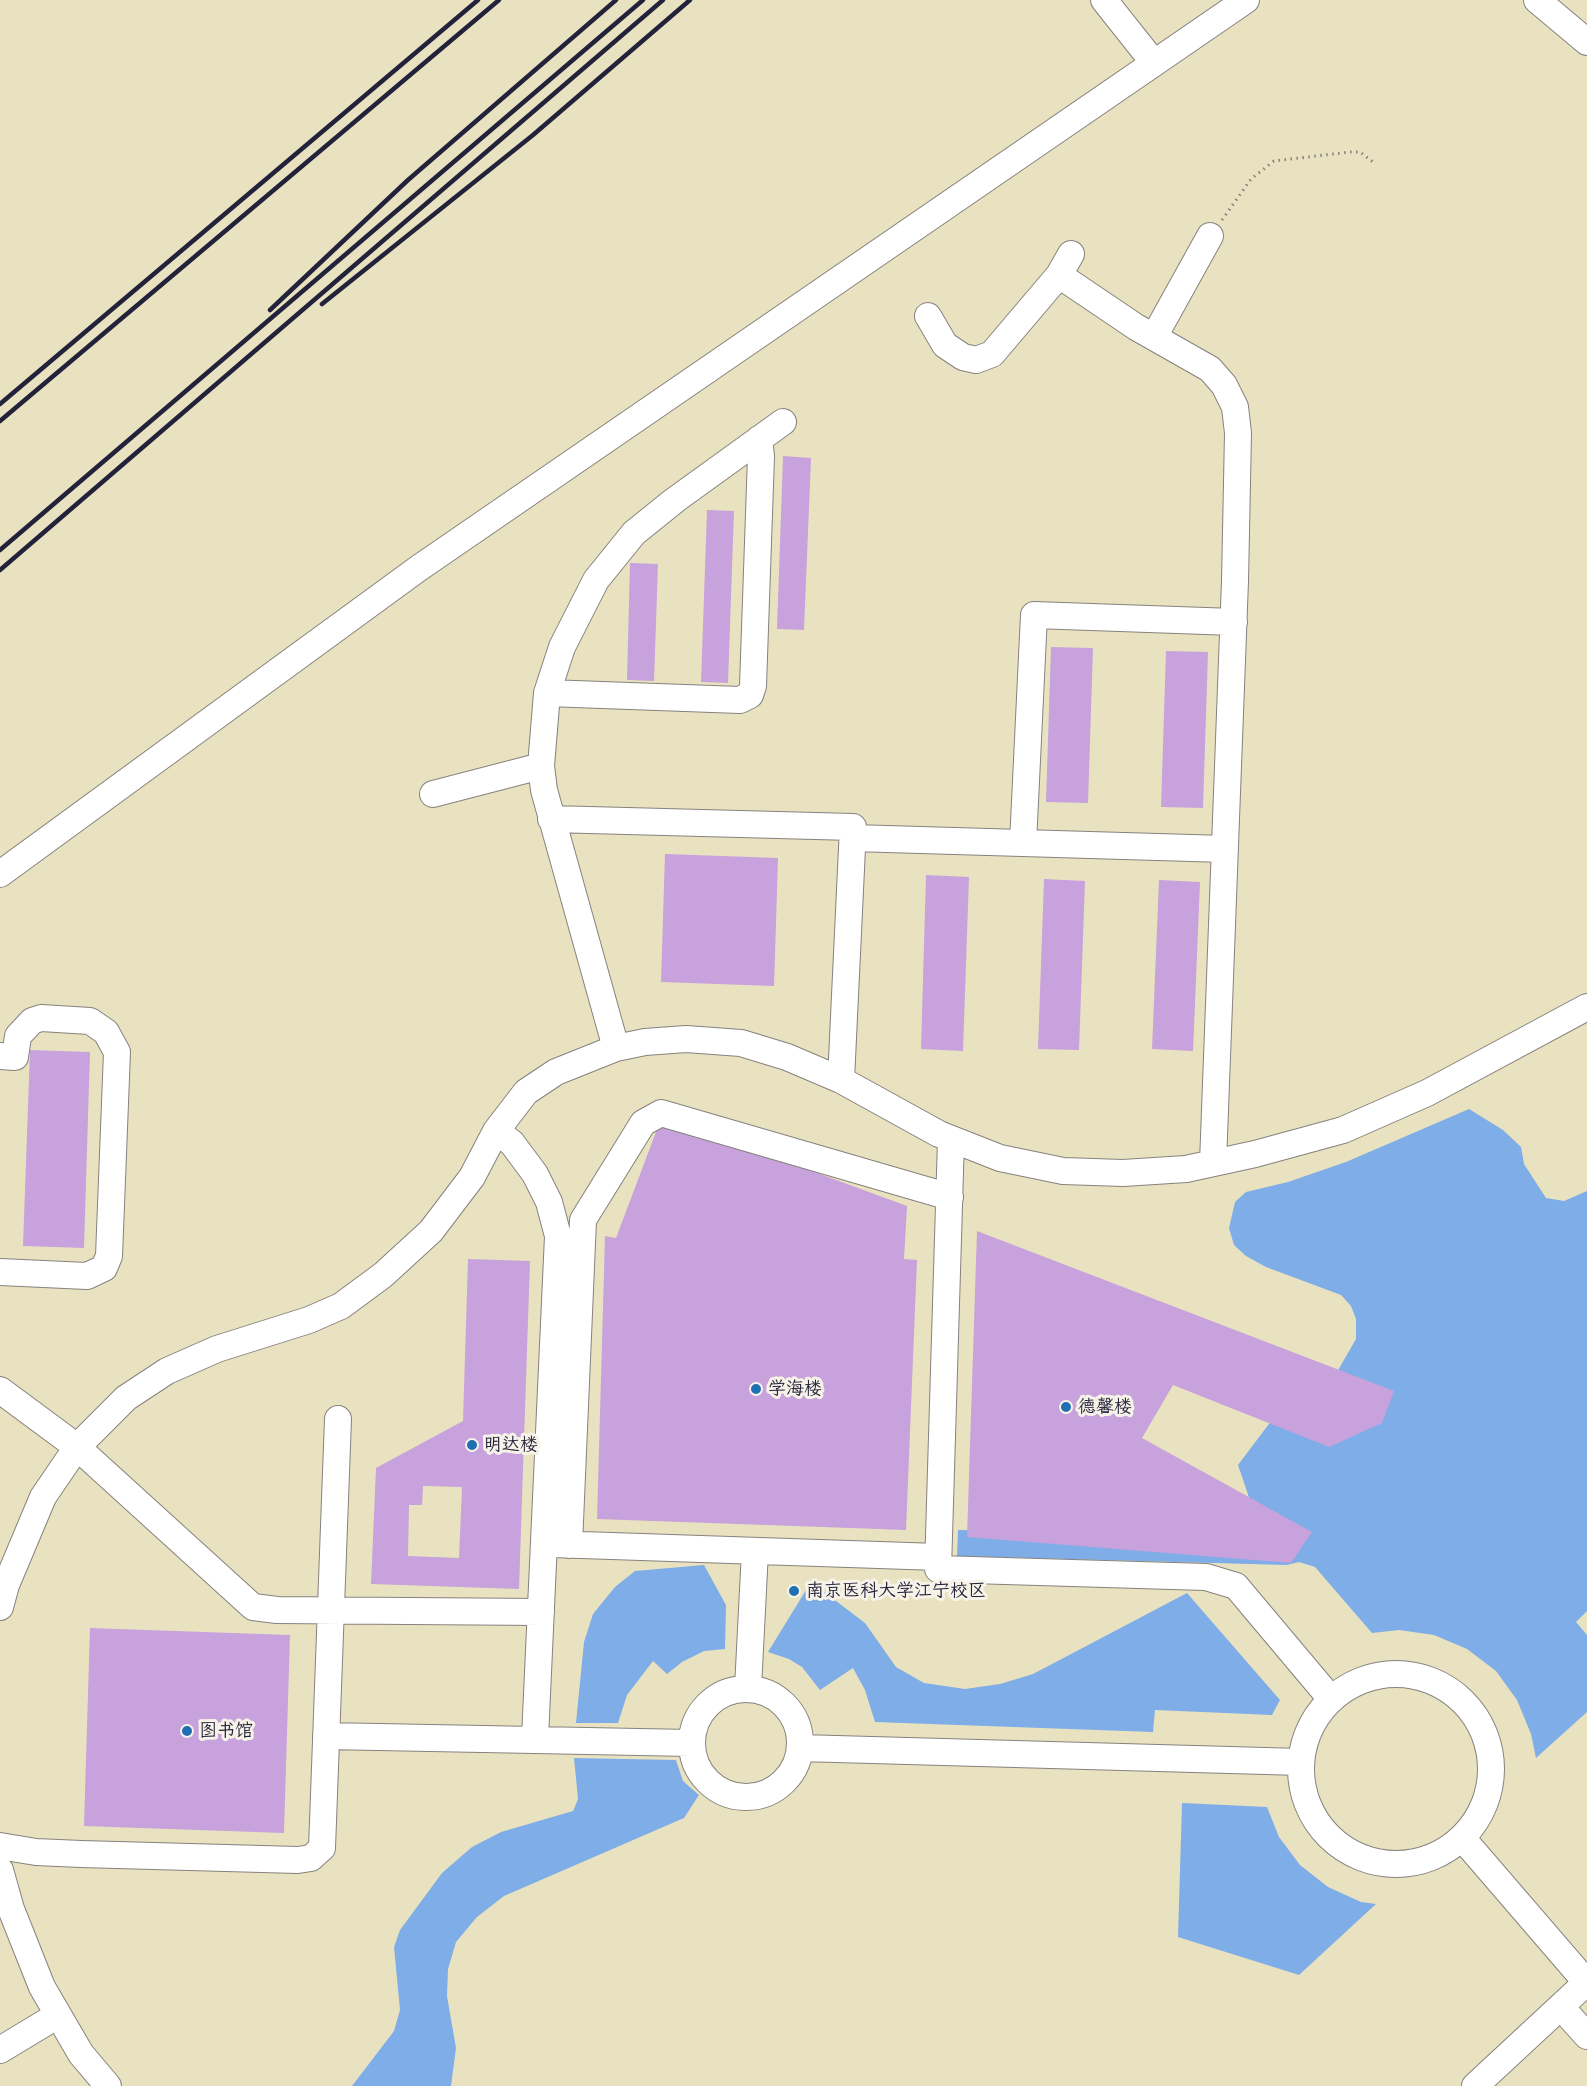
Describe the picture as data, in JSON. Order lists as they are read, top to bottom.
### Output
{
  "places": [
    "学海楼",
    "德馨楼",
    "明达楼",
    "南京医科大学江宁校区",
    "图书馆"
  ]
}
